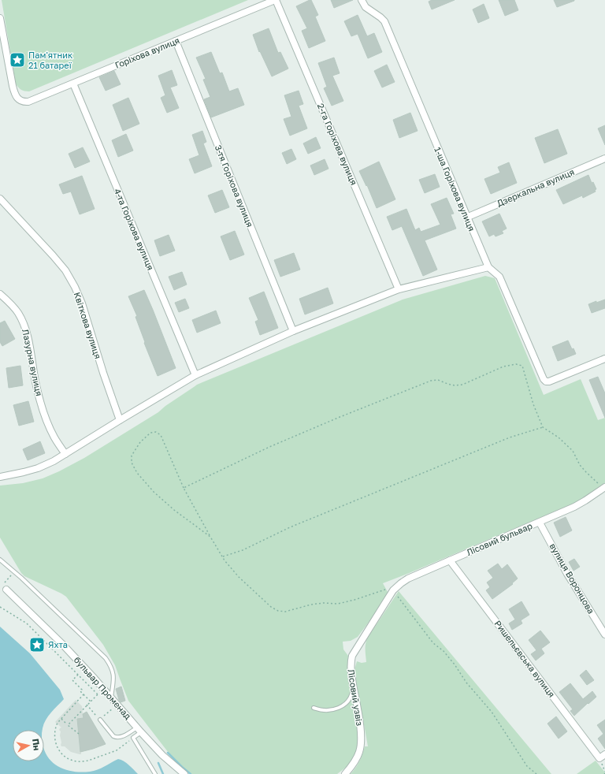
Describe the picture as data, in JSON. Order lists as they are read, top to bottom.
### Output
{
  "streets": {
    "street": [
      "Горіхова вулиця",
      "2-га Горіхова вулиця",
      "3-тя Горіхова вулиця",
      "Дзеркальна вулиця",
      "1-ша Горіхова вулиця",
      "4-та Горіхова вулиця",
      "Квіткова вулиця",
      "Лазурна вулиця",
      "Лісовий бульвар",
      "вулиця Воронцова",
      "Ришельєвська вулиця",
      "бульвар Променад",
      "Лісовий узвіз"
    ]
  },
  "crossings": [
    ["Горіхова вулиця", "2-га Горіхова вулиця"],
    ["Горіхова вулиця", "3-тя Горіхова вулиця"],
    ["Горіхова вулиця", "4-та Горіхова вулиця"],
    ["Дзеркальна вулиця", "1-ша Горіхова вулиця"],
    ["Лісовий бульвар", "вулиця Воронцова"],
    ["Лісовий бульвар", "Ришельєвська вулиця"],
    ["Лісовий бульвар", "Лісовий узвіз"]
  ],
  "places": {
    "place": ["Пам'ятник 21 батареї", "Яхта"]
  },
  "north": "right"
}
